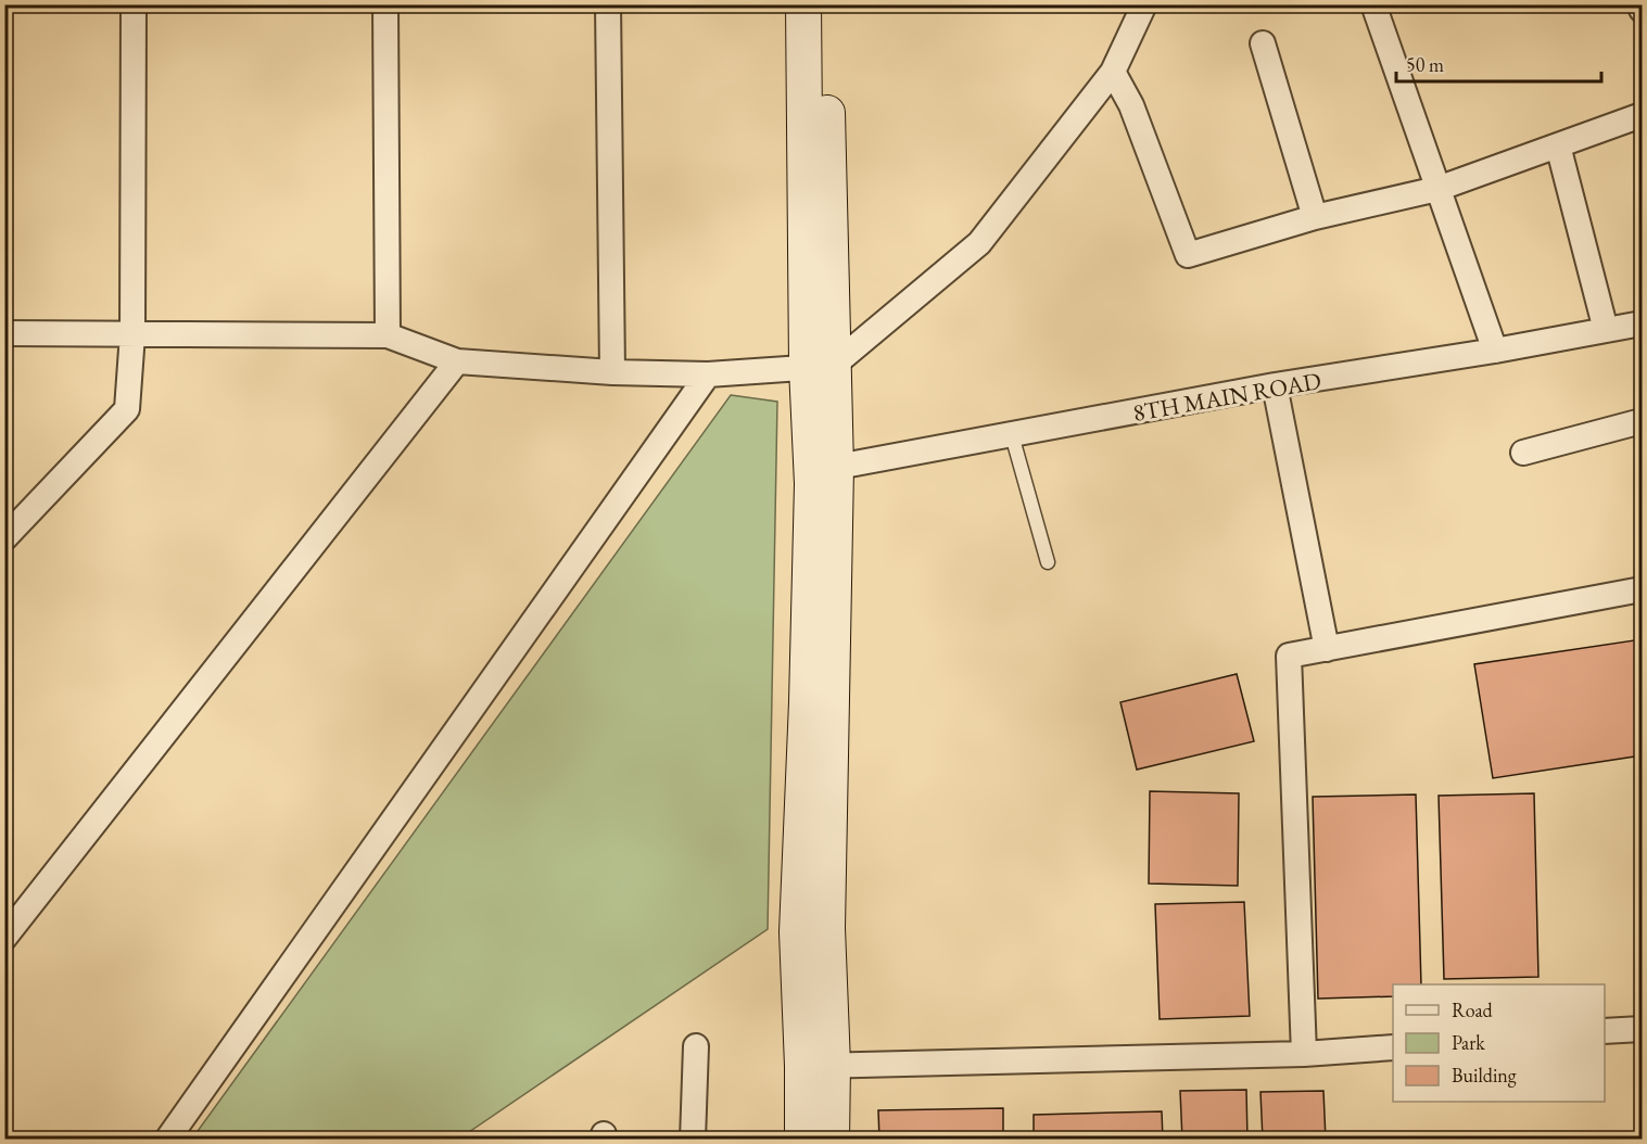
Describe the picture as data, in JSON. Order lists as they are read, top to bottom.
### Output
{
  "streets": {
    "street": ["8TH MAIN ROAD"]
  },
  "legend": ["Road", "Park", "Building"],
  "scale_bar": "50 m"
}
